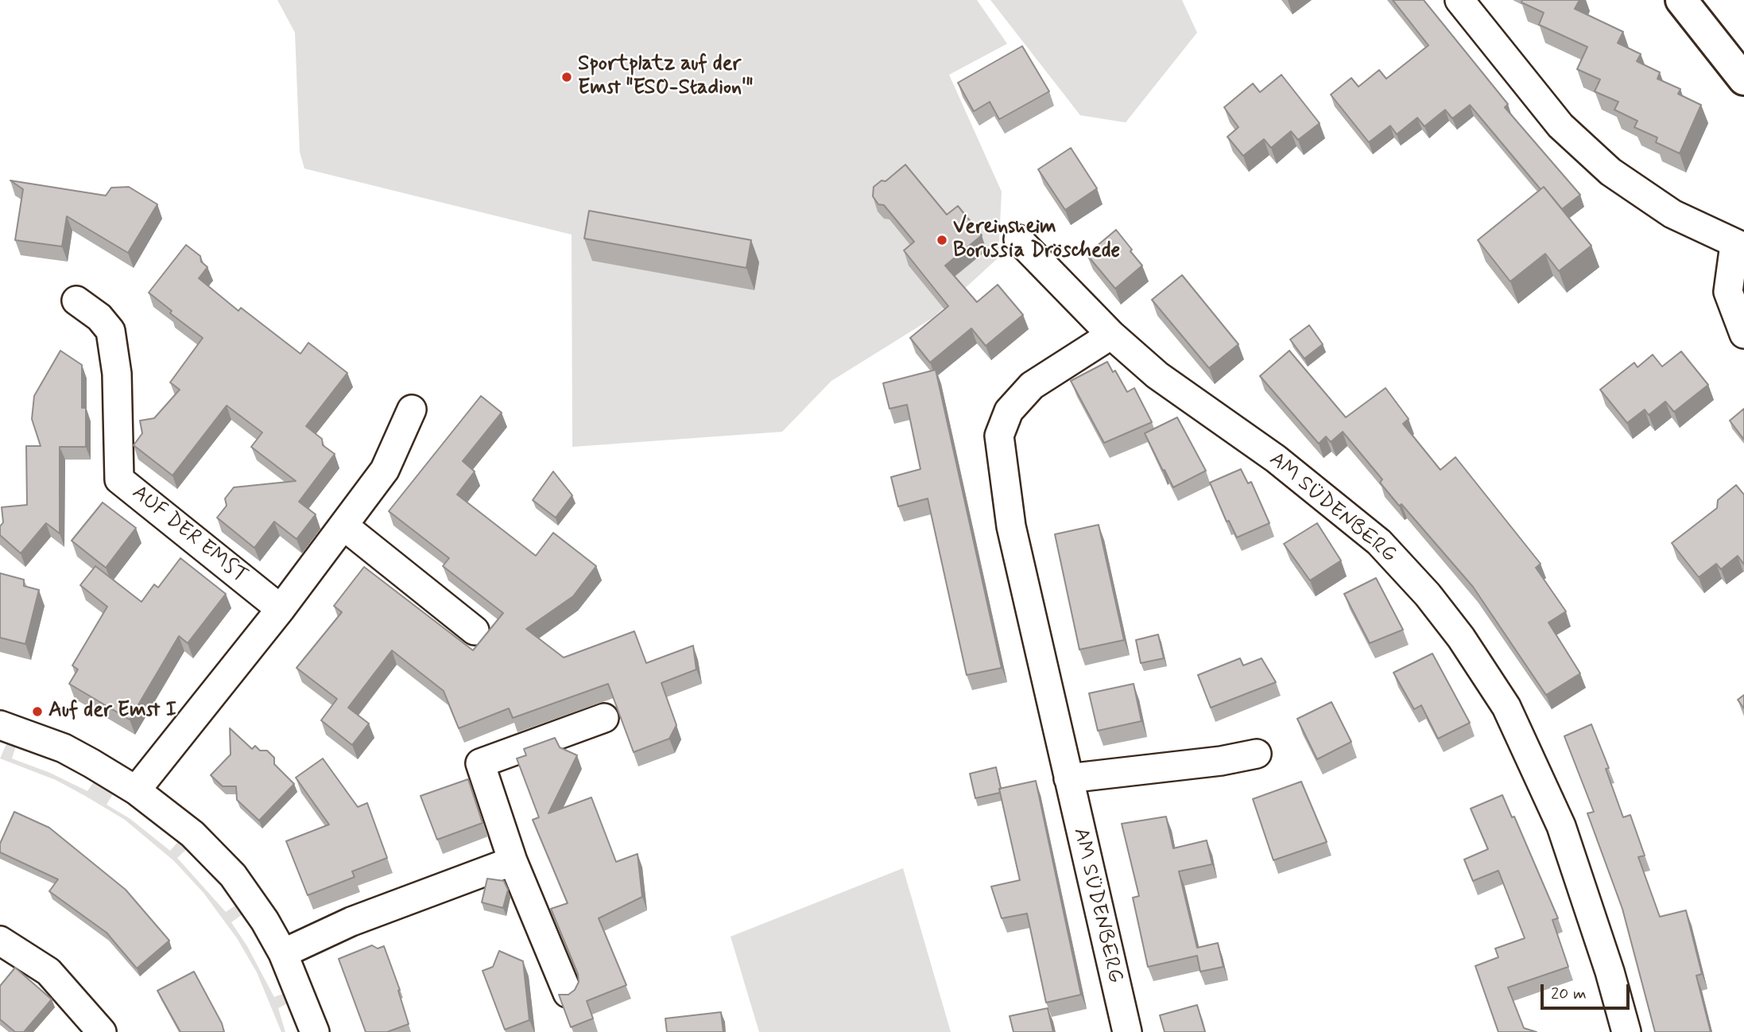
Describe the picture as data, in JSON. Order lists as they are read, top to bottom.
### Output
{
  "streets": {
    "street": ["AM SÜDENBERG", "AUF DER EMST"]
  },
  "places": ["Sportplatz auf der Emst \"ESO-Stadion'\"", "Vereinsheim Borussia Dröschede", "Auf der Emst I"],
  "scale_bar": "20 m"
}
